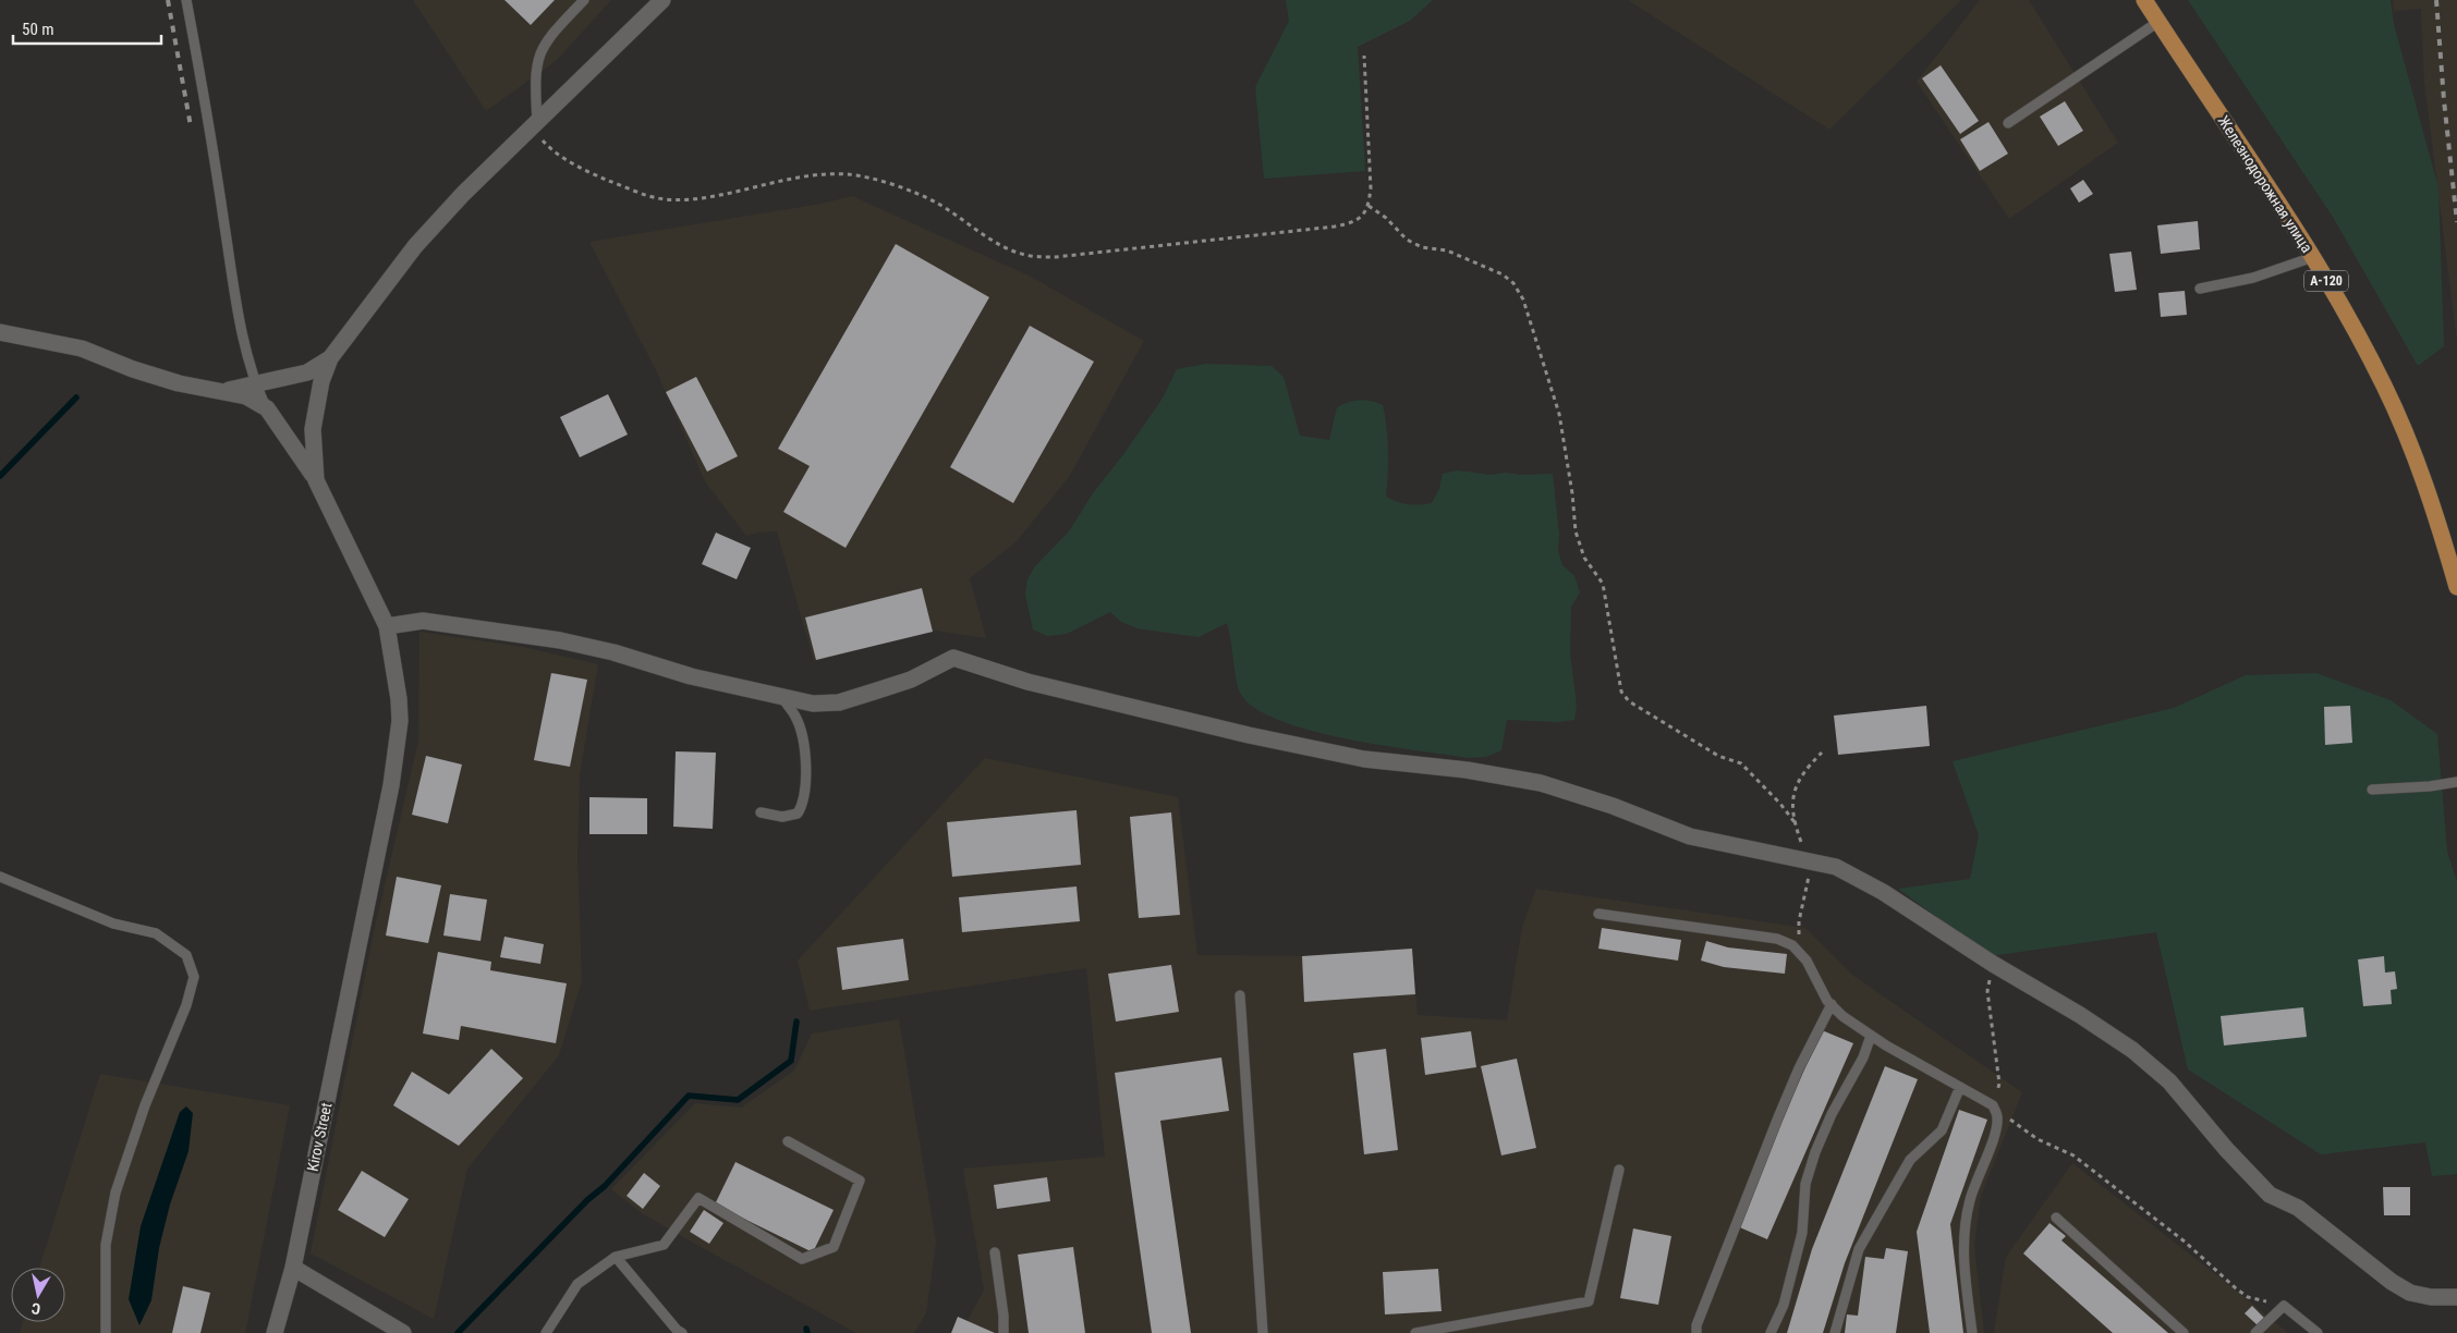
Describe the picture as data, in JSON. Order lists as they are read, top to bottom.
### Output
{
  "streets": {
    "main road": ["Железнодорожная улица", "А-120"],
    "street": ["Kirov Street"]
  },
  "scale_bar": "50 m",
  "north": "bottom"
}
